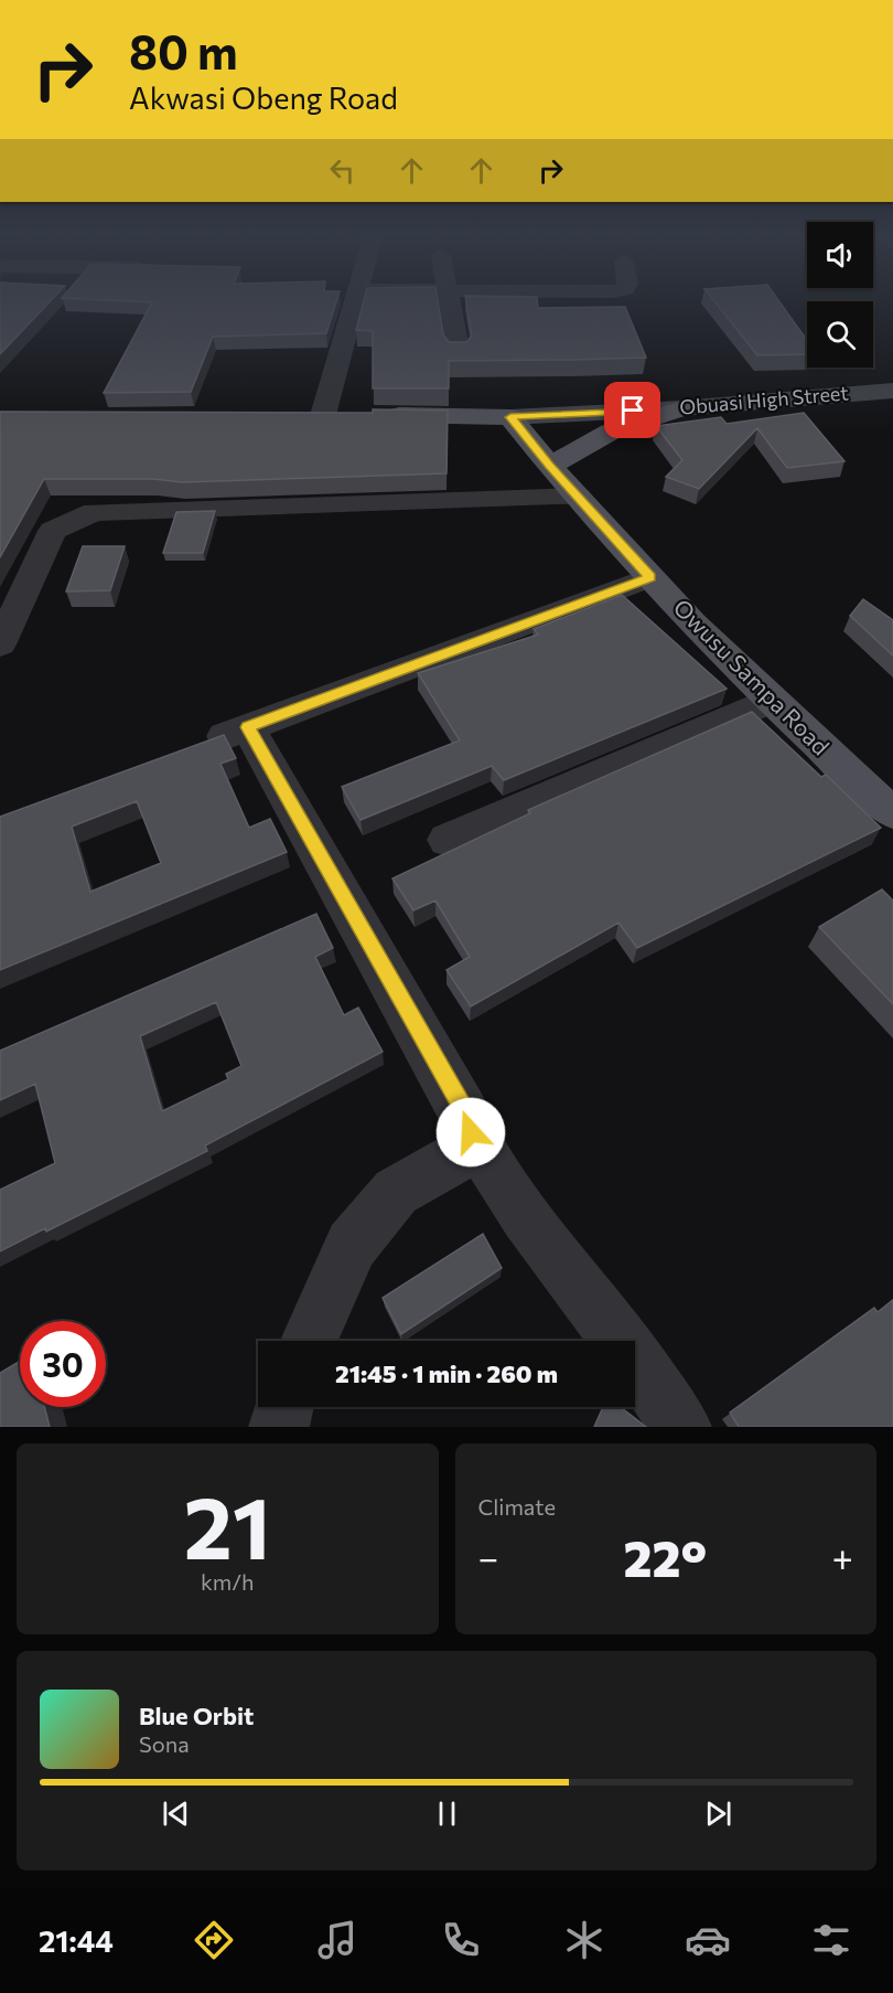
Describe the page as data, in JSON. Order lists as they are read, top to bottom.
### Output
{
  "streets": {
    "main road": ["Obuasi High Street", "Owusu Sampa Road"]
  },
  "crossings": [
    ["Obuasi High Street", "Owusu Sampa Road"]
  ],
  "page": {
    "turn": ["80 m", "Akwasi Obeng Road"],
    "limit": "30",
    "trip": "21:45 · 1 min · 260 m",
    "tile": [
      ["21", "km/h"],
      "Climate"
    ],
    "heat": ["−", "22°", "+"],
    "song": ["Blue Orbit", "Sona"],
    "tabs": "21:44"
  }
}
